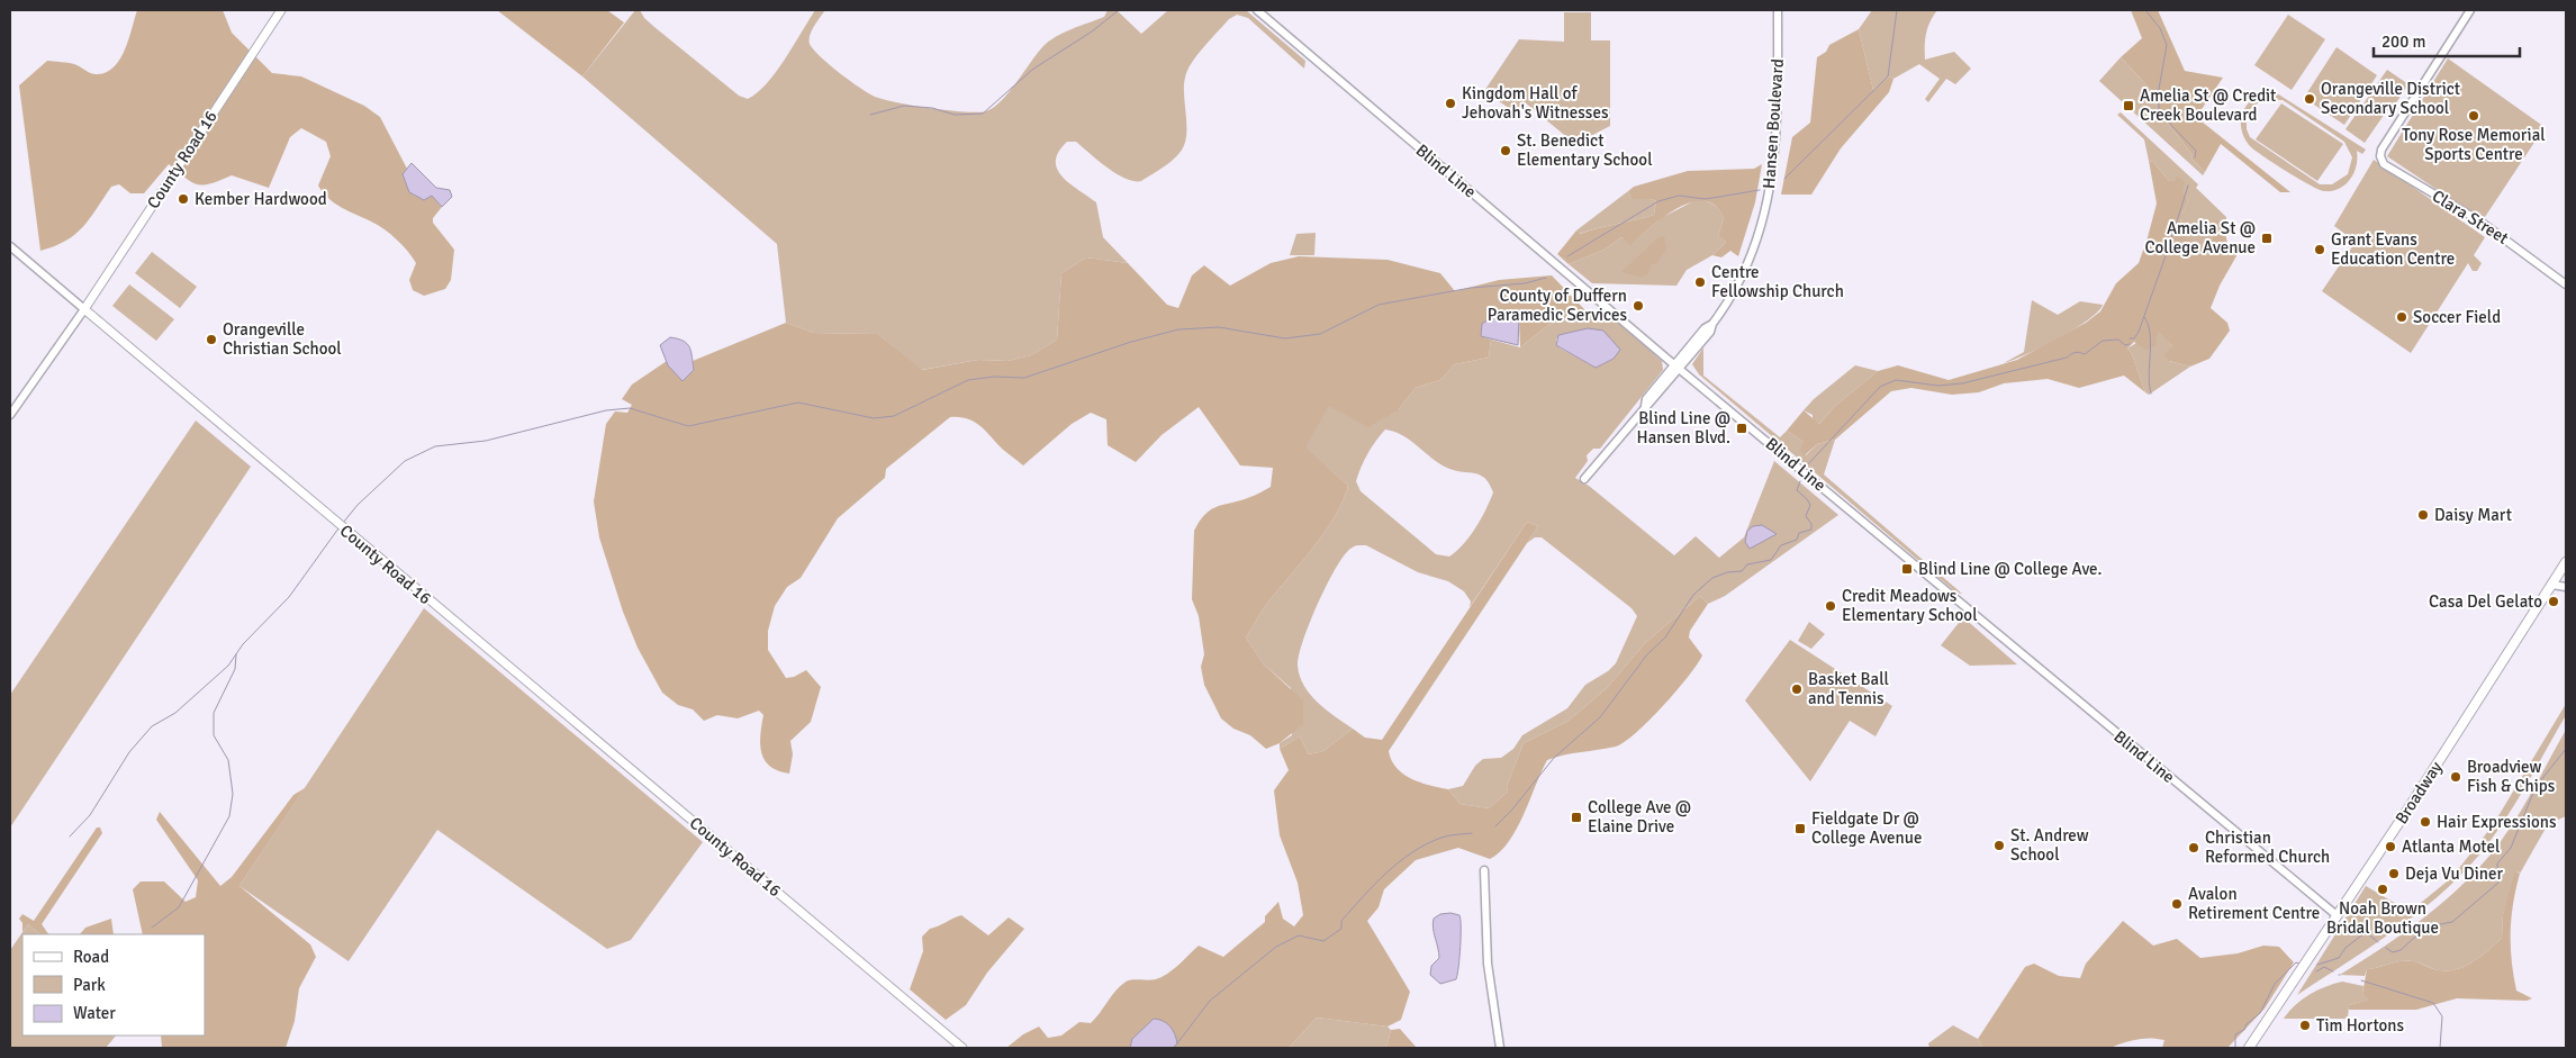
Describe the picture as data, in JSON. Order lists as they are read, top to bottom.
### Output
{
  "streets": {
    "main road": ["County Road 16", "Broadway"],
    "street": ["Hansen Boulevard", "Blind Line", "Clara Street"]
  },
  "crossings": [
    ["Hansen Boulevard", "Blind Line"],
    ["Blind Line", "Broadway"]
  ],
  "places": {
    "other": [
      "Orangeville District Secondary School",
      "Kingdom Hall of Jehovah's Witnesses",
      "Tony Rose Memorial Sports Centre",
      "St. Benedict Elementary School",
      "Kember Hardwood",
      "Grant Evans Education Centre",
      "Centre Fellowship Church",
      "County of Duffern Paramedic Services",
      "Soccer Field",
      "Orangeville Christian School",
      "Daisy Mart",
      "Casa Del Gelato",
      "Credit Meadows Elementary School",
      "Basket Ball and Tennis",
      "Broadview Fish & Chips",
      "Hair Expressions",
      "St. Andrew School",
      "Atlanta Motel",
      "Christian Reformed Church",
      "Deja Vu Diner",
      "Noah Brown Bridal Boutique",
      "Avalon Retirement Centre",
      "Tim Hortons"
    ],
    "transit": [
      "Amelia St @ Credit Creek Boulevard",
      "Amelia St @ College Avenue",
      "Blind Line @ Hansen Blvd.",
      "Blind Line @ College Ave.",
      "College Ave @ Elaine Drive",
      "Fieldgate Dr @ College Avenue"
    ]
  },
  "legend": ["Road", "Park", "Water"],
  "scale_bar": "200 m"
}
